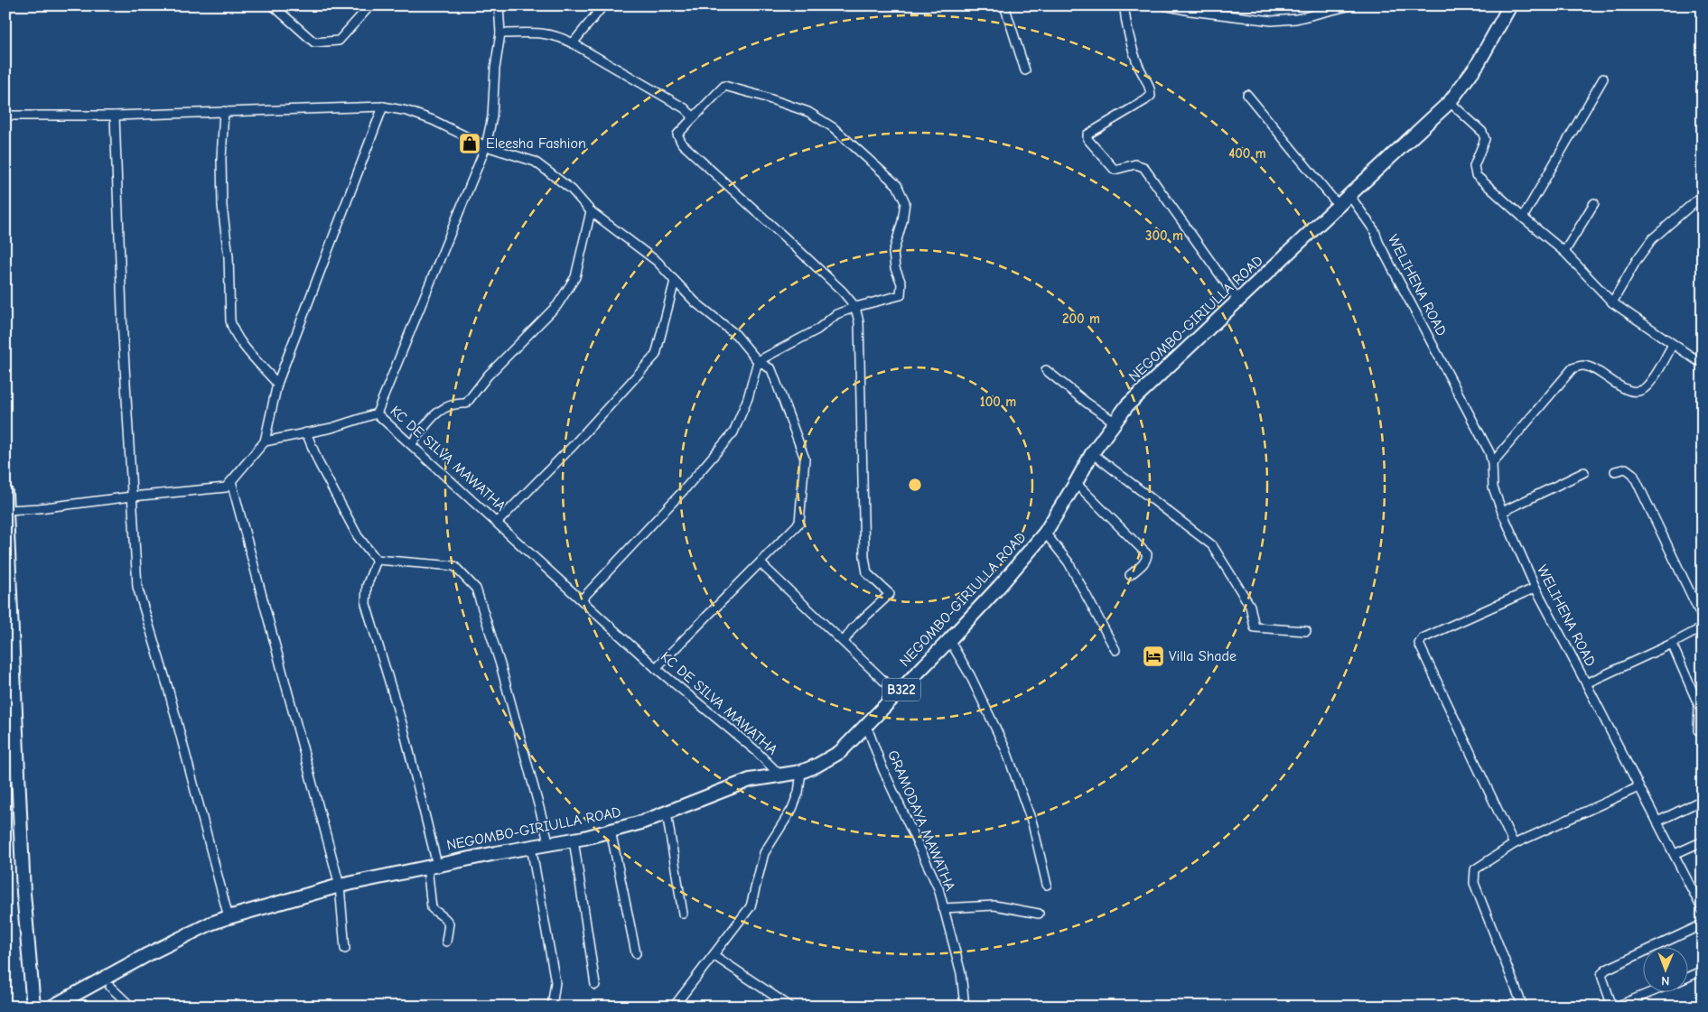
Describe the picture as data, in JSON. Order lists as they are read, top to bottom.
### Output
{
  "streets": {
    "main road": ["NEGOMBO-GIRIULLA ROAD", "B322"],
    "street": ["WELIHENA ROAD", "KC DE SILVA MAWATHA", "GRAMODAYA MAWATHA"]
  },
  "crossings": [
    ["WELIHENA ROAD", "NEGOMBO-GIRIULLA ROAD"],
    ["NEGOMBO-GIRIULLA ROAD", "KC DE SILVA MAWATHA"],
    ["NEGOMBO-GIRIULLA ROAD", "GRAMODAYA MAWATHA"]
  ],
  "places": {
    "shop": ["Eleesha Fashion"],
    "hotel": ["Villa Shade"]
  },
  "north": "bottom",
  "rings": [
    "400 m",
    "300 m",
    "200 m",
    "100 m"
  ]
}
